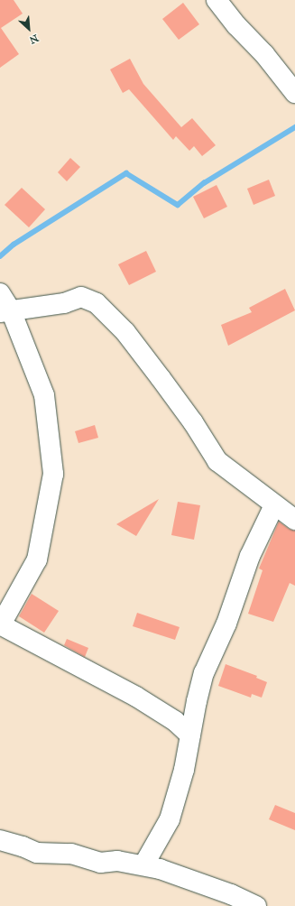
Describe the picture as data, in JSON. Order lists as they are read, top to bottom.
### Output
{
  "north": "bottom right"
}
